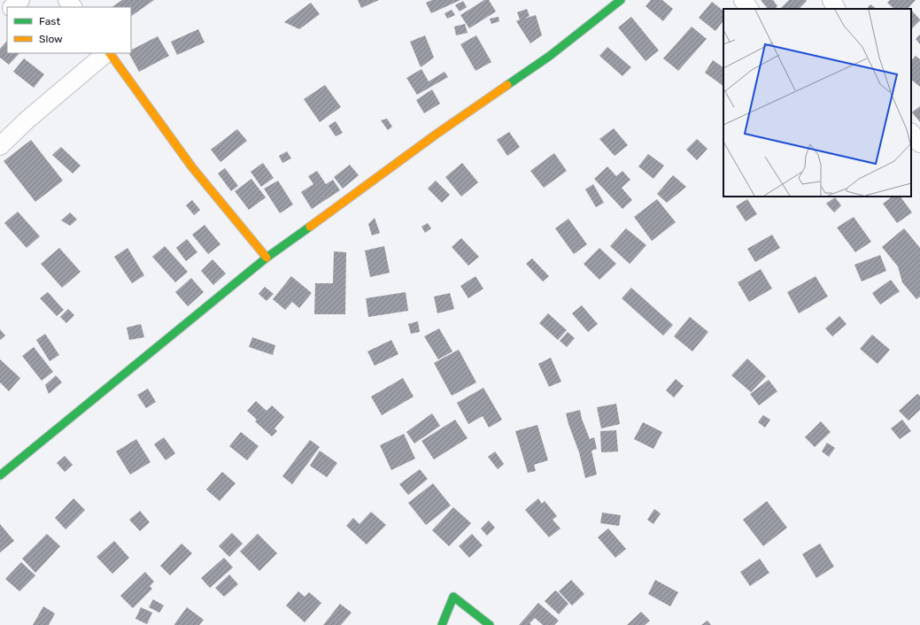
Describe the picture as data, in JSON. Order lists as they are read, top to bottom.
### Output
{
  "legend": ["Fast", "Slow"]
}
